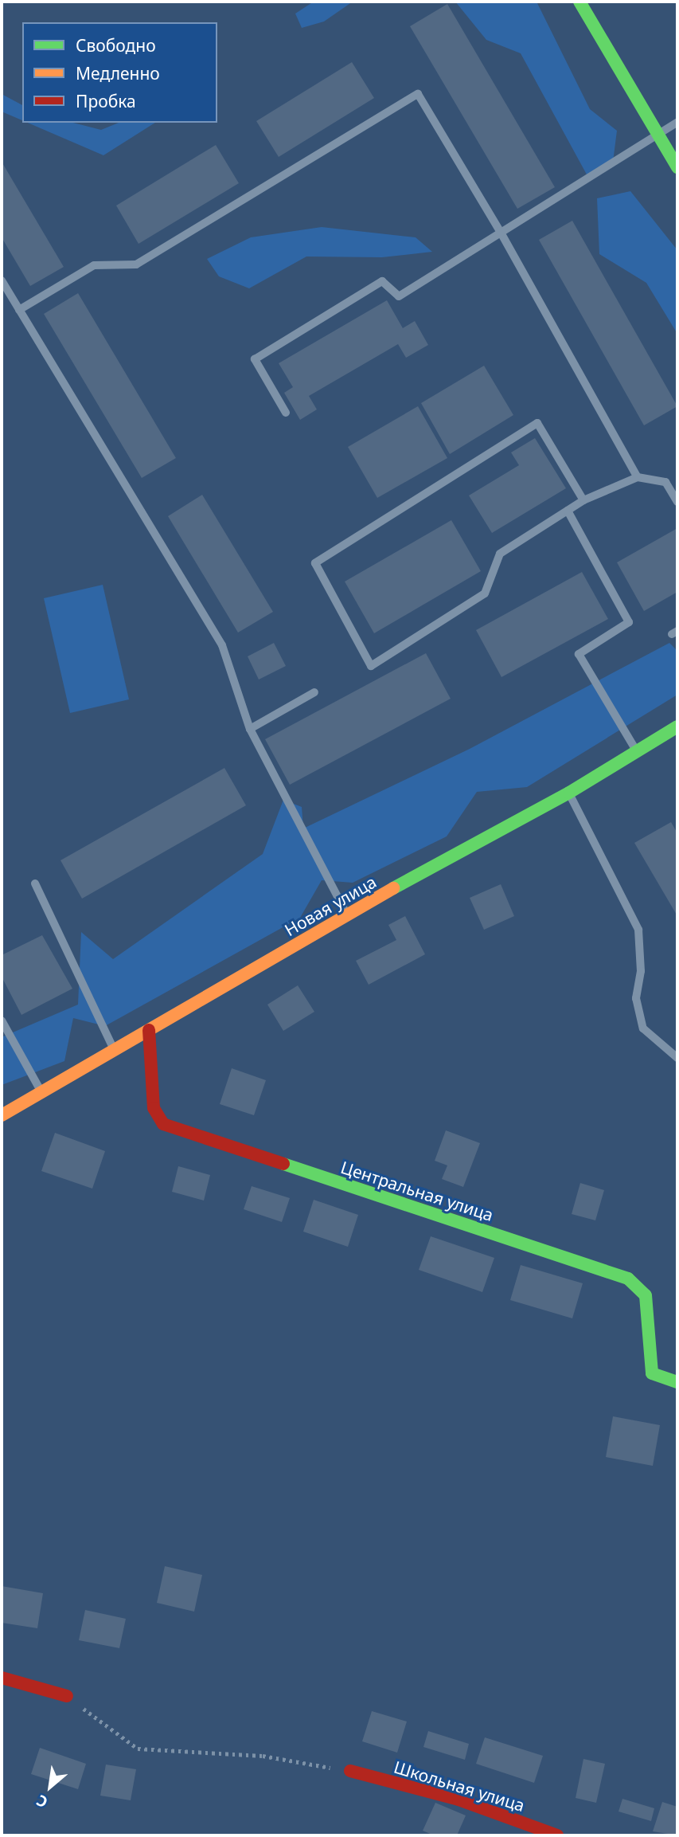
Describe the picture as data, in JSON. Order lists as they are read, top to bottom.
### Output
{
  "streets": {
    "street": ["Новая улица", "Центральная улица", "Школьная улица"]
  },
  "crossings": [
    ["Новая улица", "Центральная улица"]
  ],
  "legend": ["Свободно", "Медленно", "Пробка"],
  "north": "bottom left"
}
